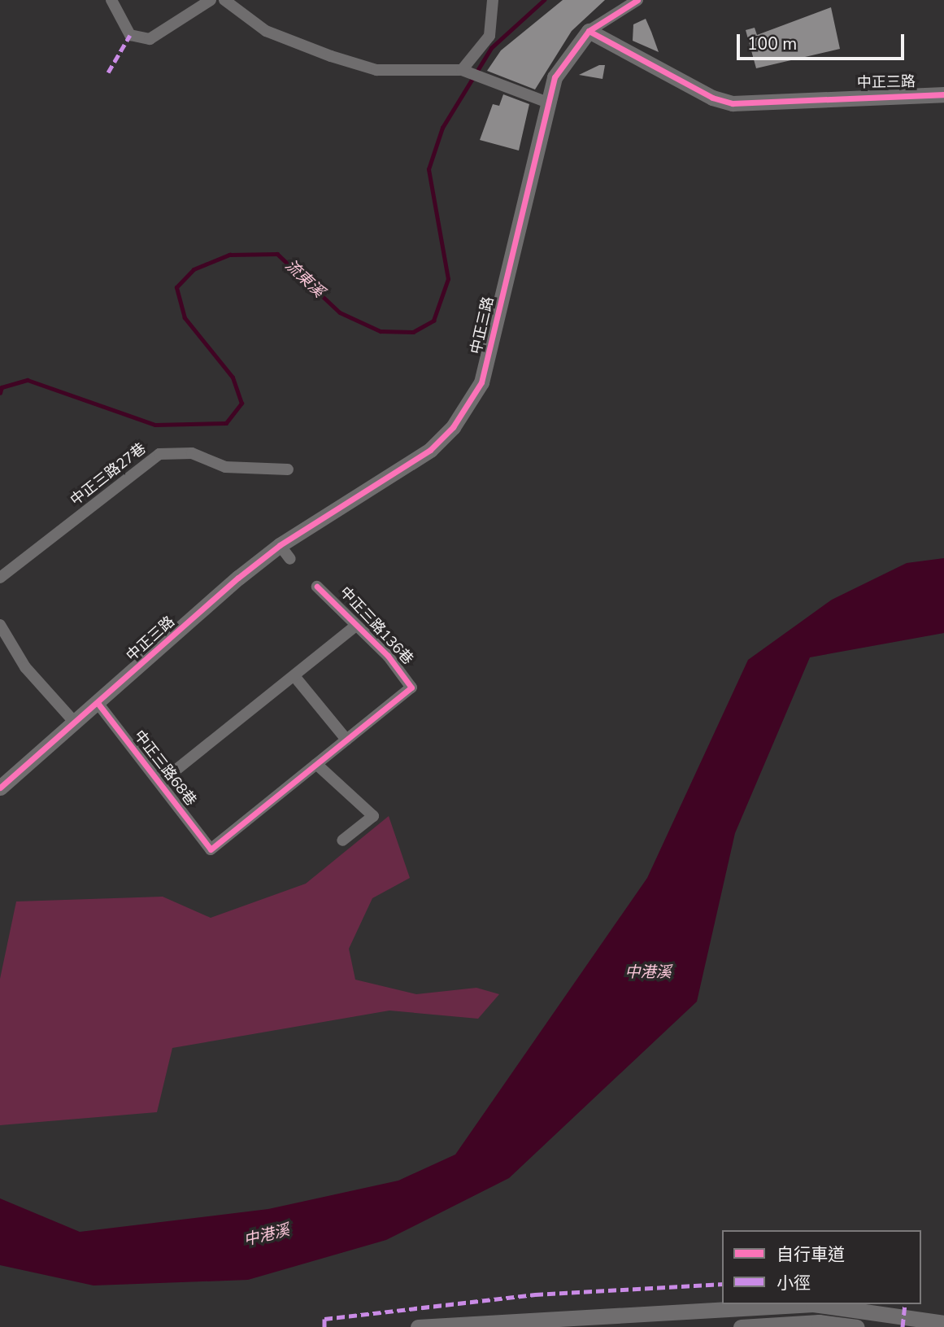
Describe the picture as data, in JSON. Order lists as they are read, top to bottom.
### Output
{
  "streets": {
    "main road": ["中正三路"],
    "street": ["中正三路27巷", "中正三路136巷", "中正三路68巷"]
  },
  "crossings": [
    ["中正三路", "中正三路68巷"]
  ],
  "water": ["流東溪", "中港溪"],
  "legend": ["自行車道", "小徑"],
  "scale_bar": "100 m"
}
